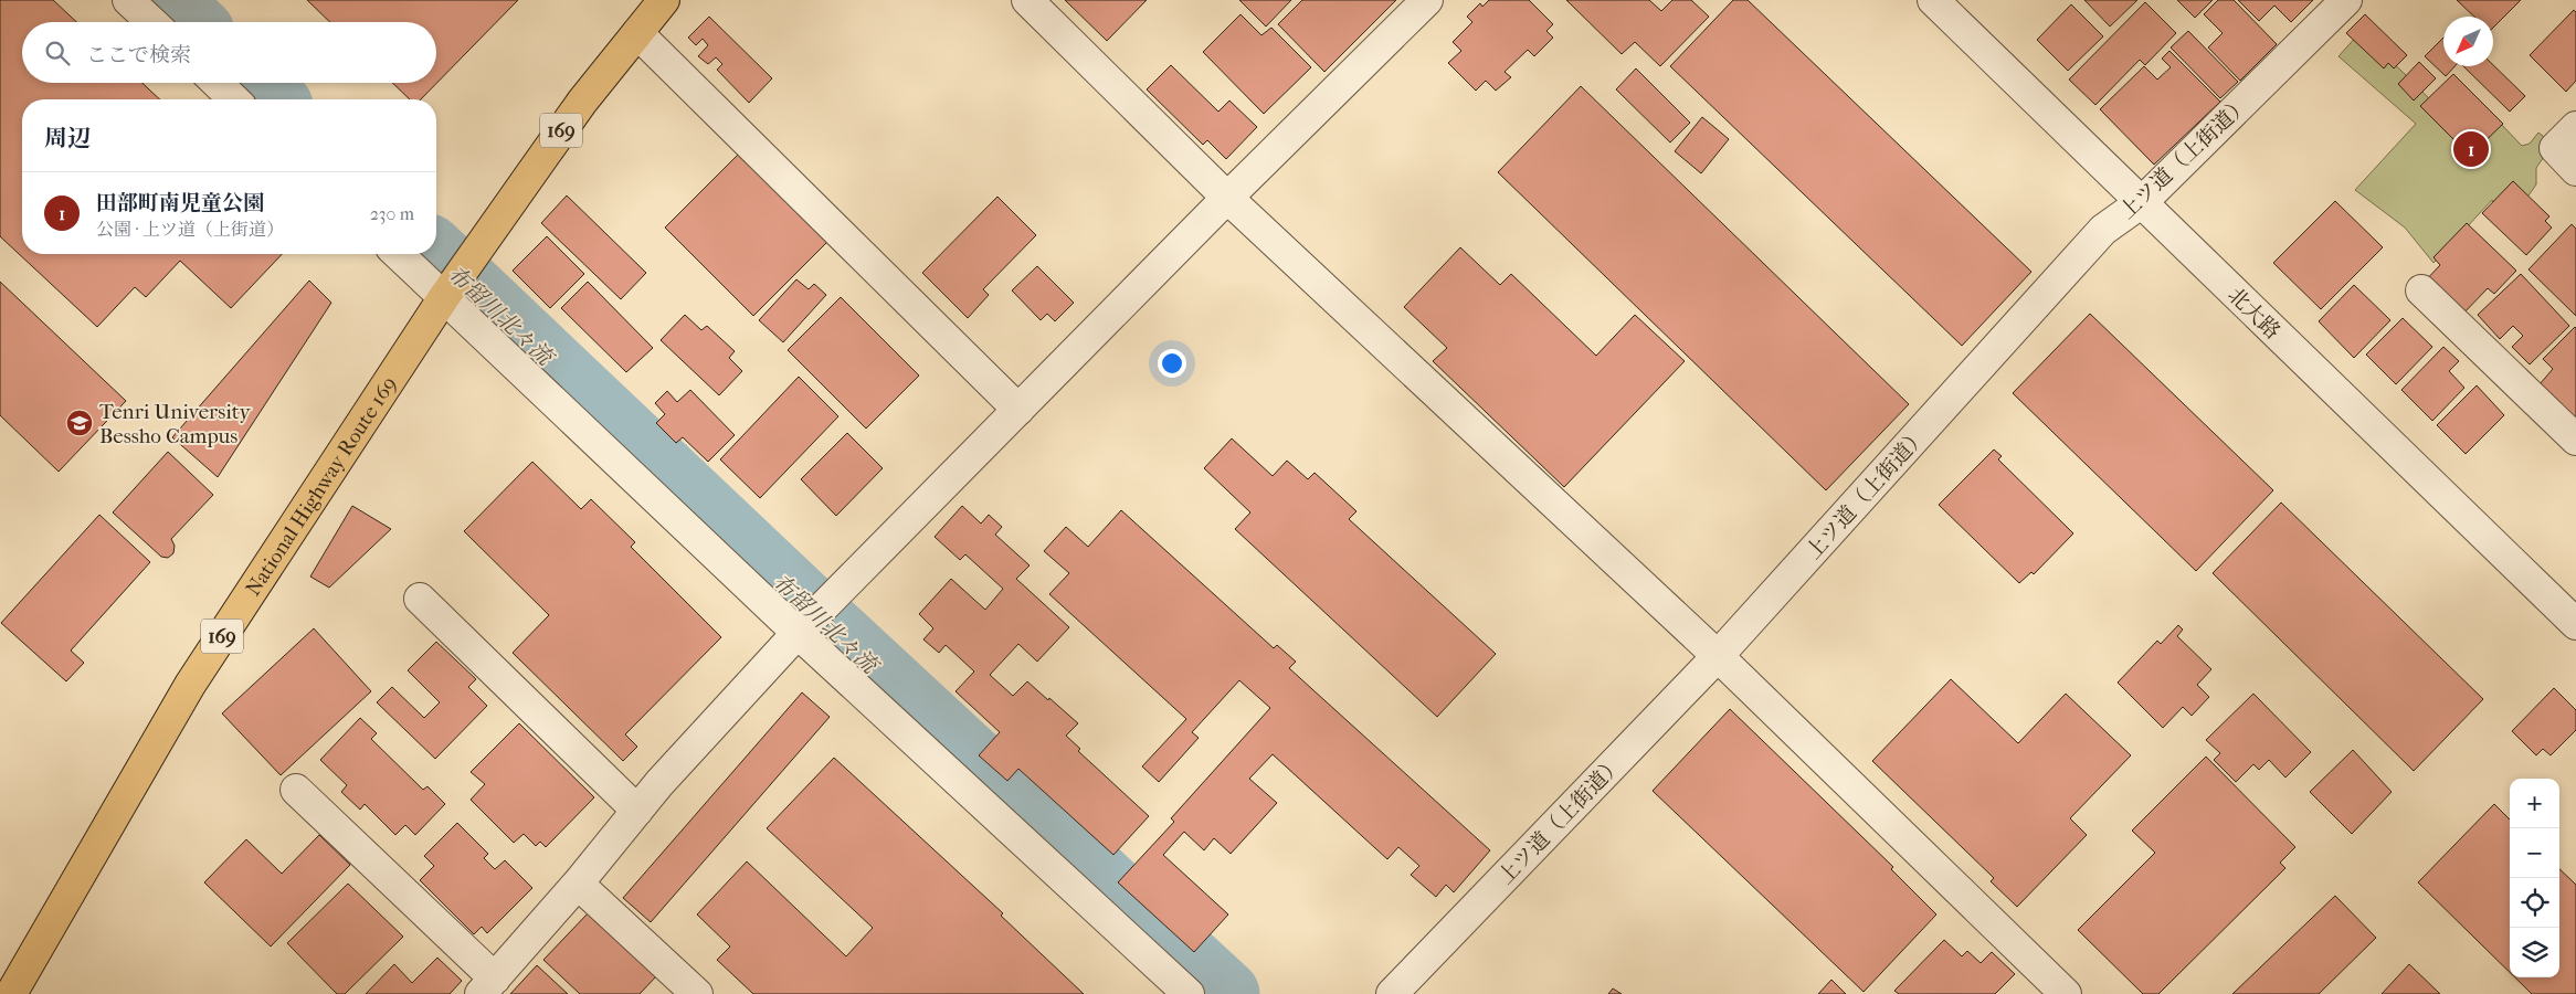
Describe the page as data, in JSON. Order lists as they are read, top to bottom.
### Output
{
  "streets": {
    "highway": ["169", "National Highway Route 169"],
    "street": ["上ツ道（上街道）", "北大路"]
  },
  "crossings": [
    ["上ツ道（上街道）", "北大路"]
  ],
  "water": ["布留川北々流"],
  "places": {
    "school or university": ["Tenri University Bessho Campus"]
  },
  "north": "bottom left",
  "page": {
    "search": "ここで検索",
    "heading": "周辺",
    "pins": "1",
    "list": [
      {
        "mark": "1",
        "name": "田部町南児童公園",
        "note": "公園 · 上ツ道（上街道）",
        "value": "230 m"
      }
    ],
    "map_buttons": ["+", "−"]
  }
}
